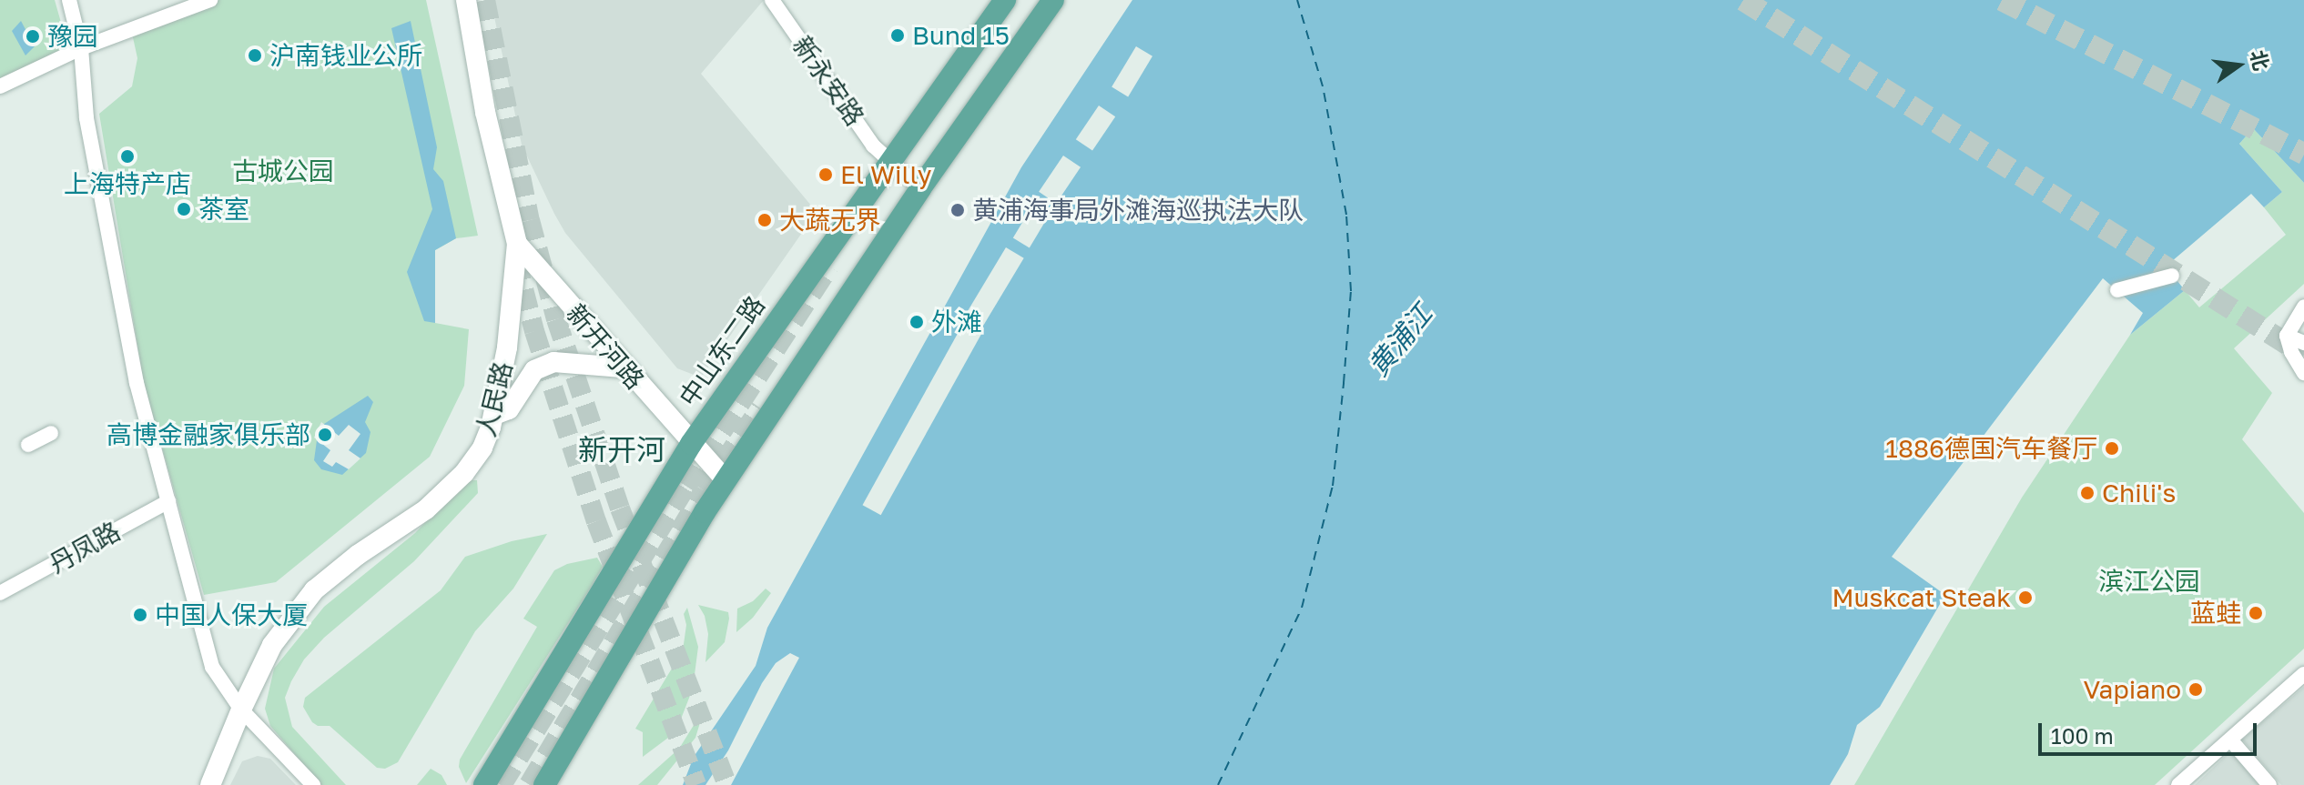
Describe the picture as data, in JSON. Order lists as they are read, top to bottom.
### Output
{
  "streets": {
    "main road": ["新开河路", "中山东二路", "人民路"],
    "street": ["新永安路", "丹凤路"]
  },
  "crossings": [
    ["新永安路", "中山东二路"],
    ["新开河路", "中山东二路"],
    ["新开河路", "人民路"]
  ],
  "districts": ["新开河"],
  "water": ["黄浦江"],
  "parks": ["古城公园", "滨江公园"],
  "places": [
    "Bund 15",
    "豫园",
    "沪南钱业公所",
    "上海特产店",
    "El Willy",
    "茶室",
    "黄浦海事局外滩海巡执法大队",
    "大蔬无界",
    "外滩",
    "高博金融家俱乐部",
    "1886德国汽车餐厅",
    "Chili's",
    "Muskcat Steak",
    "蓝蛙",
    "中国人保大厦",
    "Vapiano"
  ],
  "scale_bar": "100 m",
  "north": "right"
}
